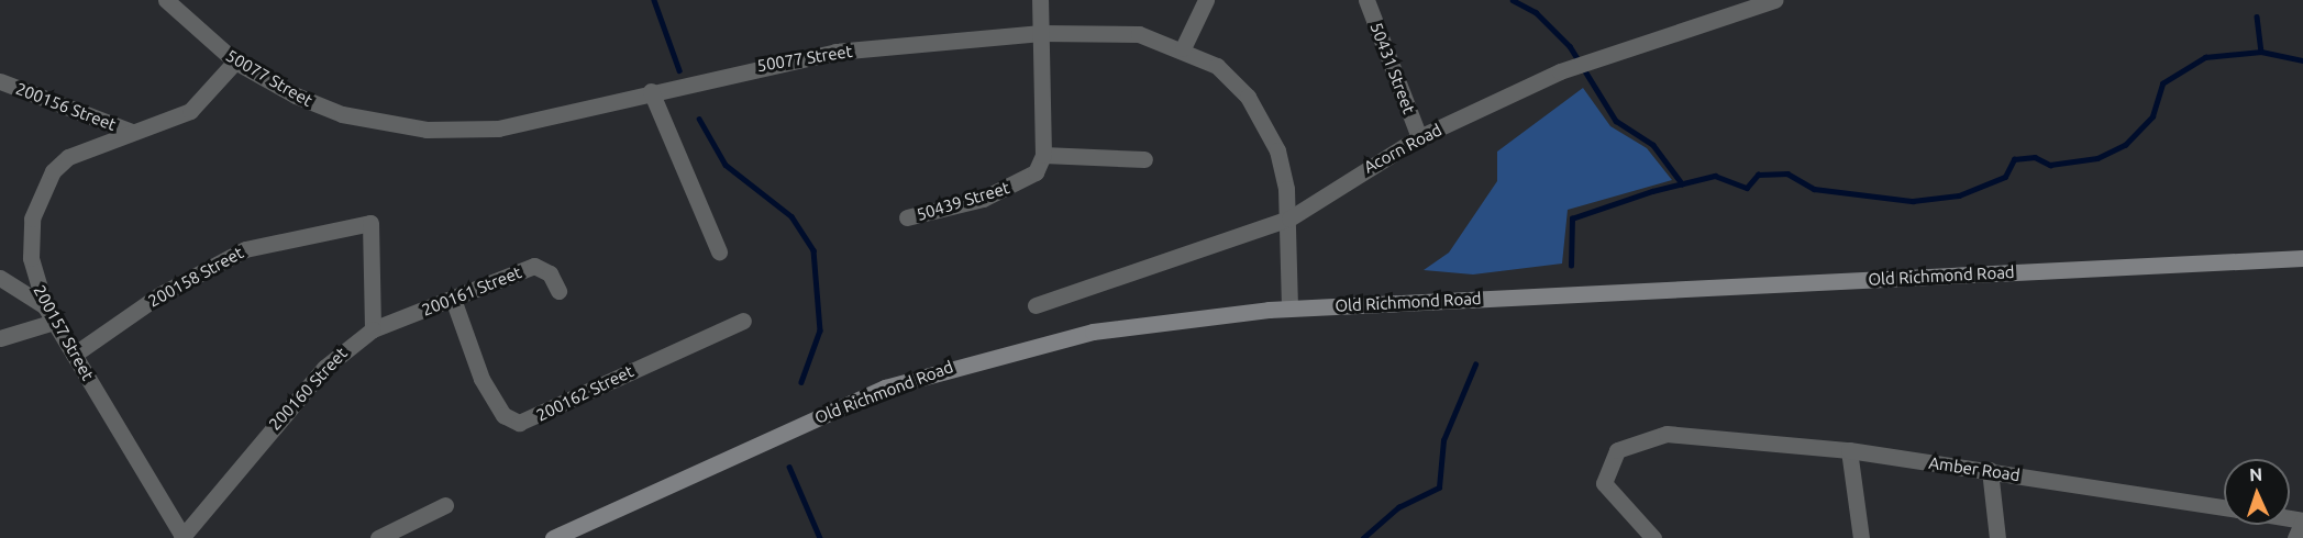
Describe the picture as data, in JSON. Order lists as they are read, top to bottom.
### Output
{
  "streets": {
    "street": [
      "50077 Street",
      "50431 Street",
      "200156 Street",
      "Acorn Road",
      "50439 Street",
      "Old Richmond Road",
      "200158 Street",
      "200161 Street",
      "200157 Street",
      "200160 Street",
      "200162 Street",
      "Amber Road"
    ]
  },
  "crossings": [
    ["50077 Street", "Acorn Road"],
    ["50077 Street", "Old Richmond Road"],
    ["50077 Street", "200157 Street"],
    ["50431 Street", "Acorn Road"],
    ["200156 Street", "200157 Street"],
    ["200158 Street", "200161 Street"],
    ["200158 Street", "200157 Street"],
    ["200158 Street", "200160 Street"],
    ["200161 Street", "200160 Street"],
    ["200161 Street", "200162 Street"],
    ["200157 Street", "200160 Street"]
  ],
  "north": "top"
}
